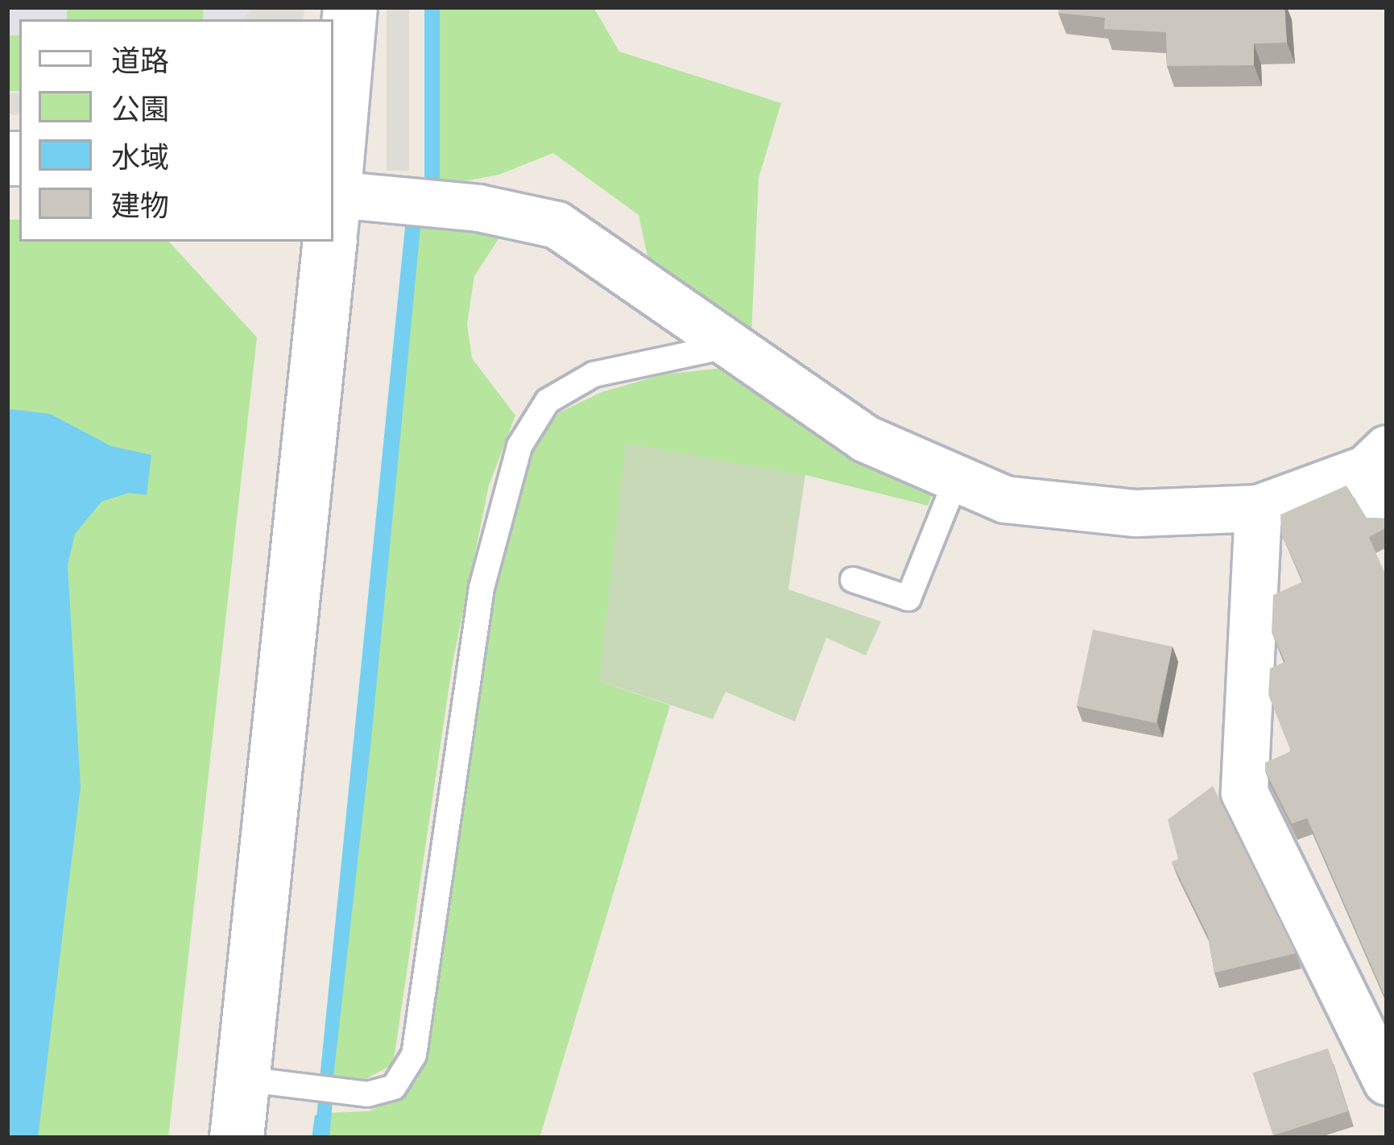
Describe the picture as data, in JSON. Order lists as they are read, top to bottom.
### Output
{
  "legend": [
    "道路",
    "公園",
    "水域",
    "建物"
  ]
}
